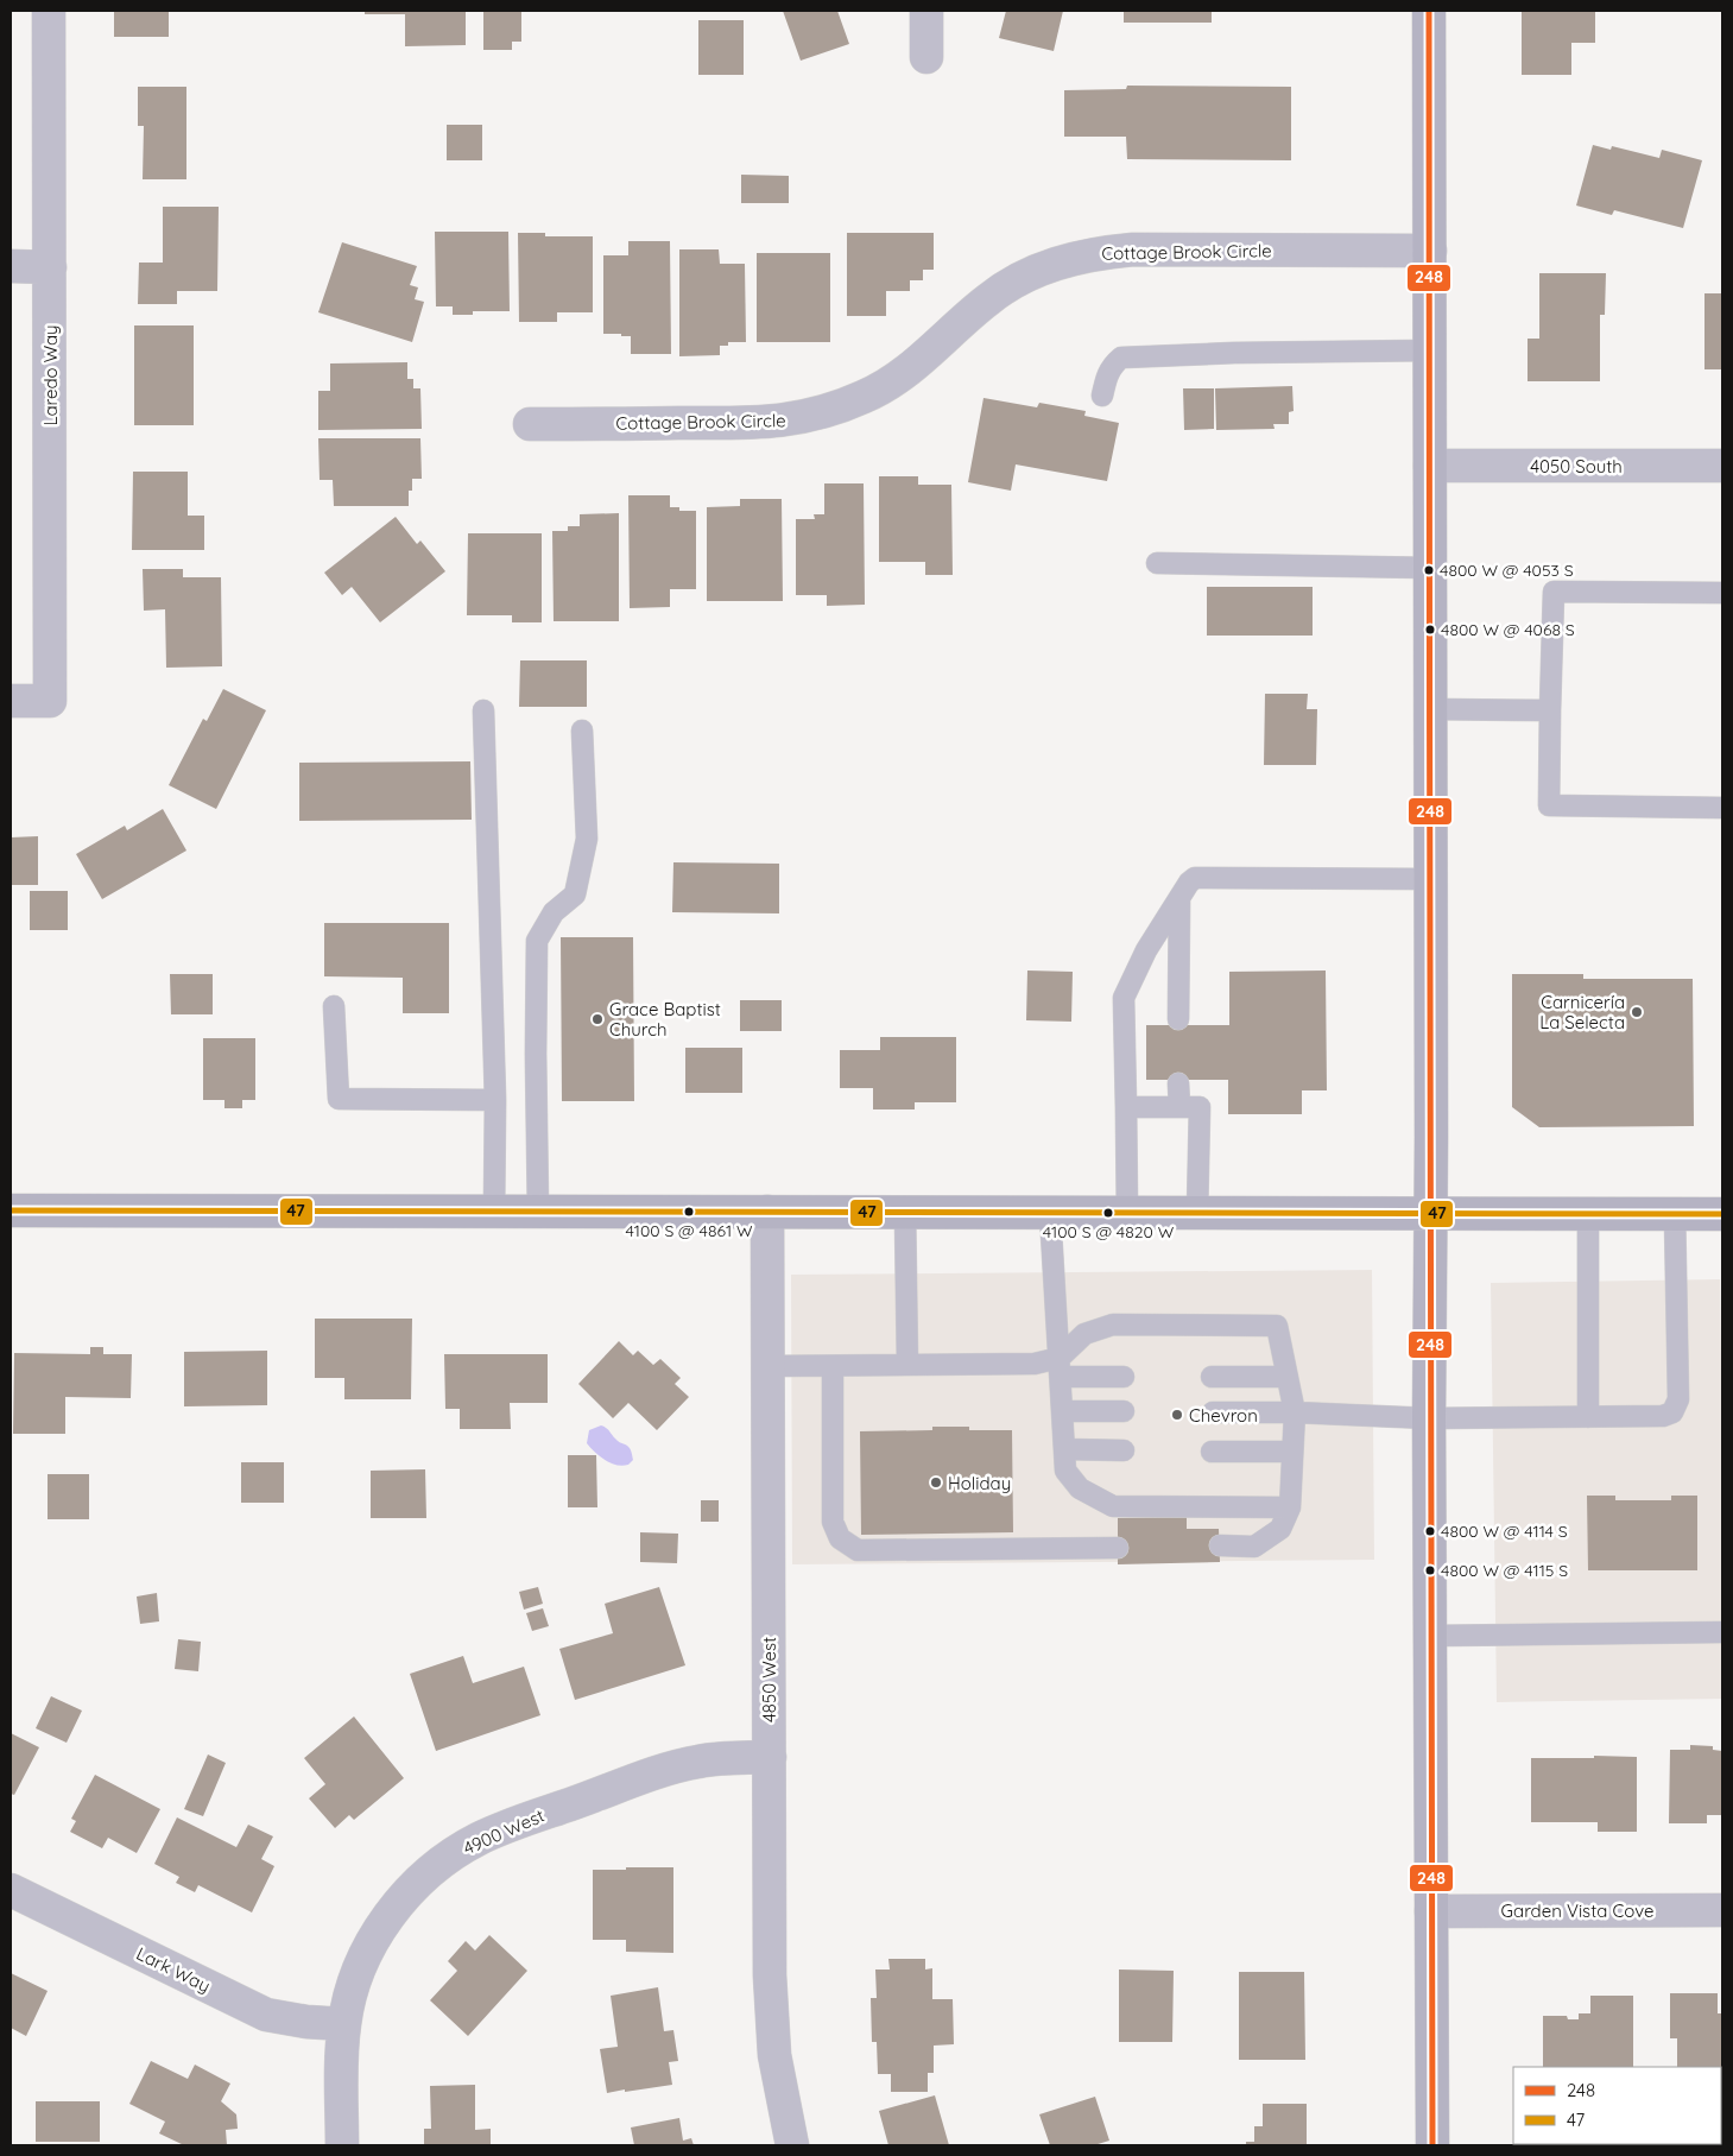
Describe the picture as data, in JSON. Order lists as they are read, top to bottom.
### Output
{
  "streets": {
    "street": [
      "Cottage Brook Circle",
      "Laredo Way",
      "4050 South",
      "4850 West",
      "4900 West",
      "Garden Vista Cove",
      "Lark Way"
    ]
  },
  "crossings": [
    ["4850 West", "4900 West"],
    ["4900 West", "Lark Way"]
  ],
  "places": [
    "4800 W @ 4053 S",
    "4800 W @ 4068 S",
    "Carnicería La Selecta",
    "Grace Baptist Church",
    "4100 S @ 4861 W",
    "4100 S @ 4820 W",
    "Chevron",
    "Holiday",
    "4800 W @ 4114 S",
    "4800 W @ 4115 S"
  ],
  "lines": ["transit line 248", "transit line 47"],
  "legend": ["248", "47"]
}
